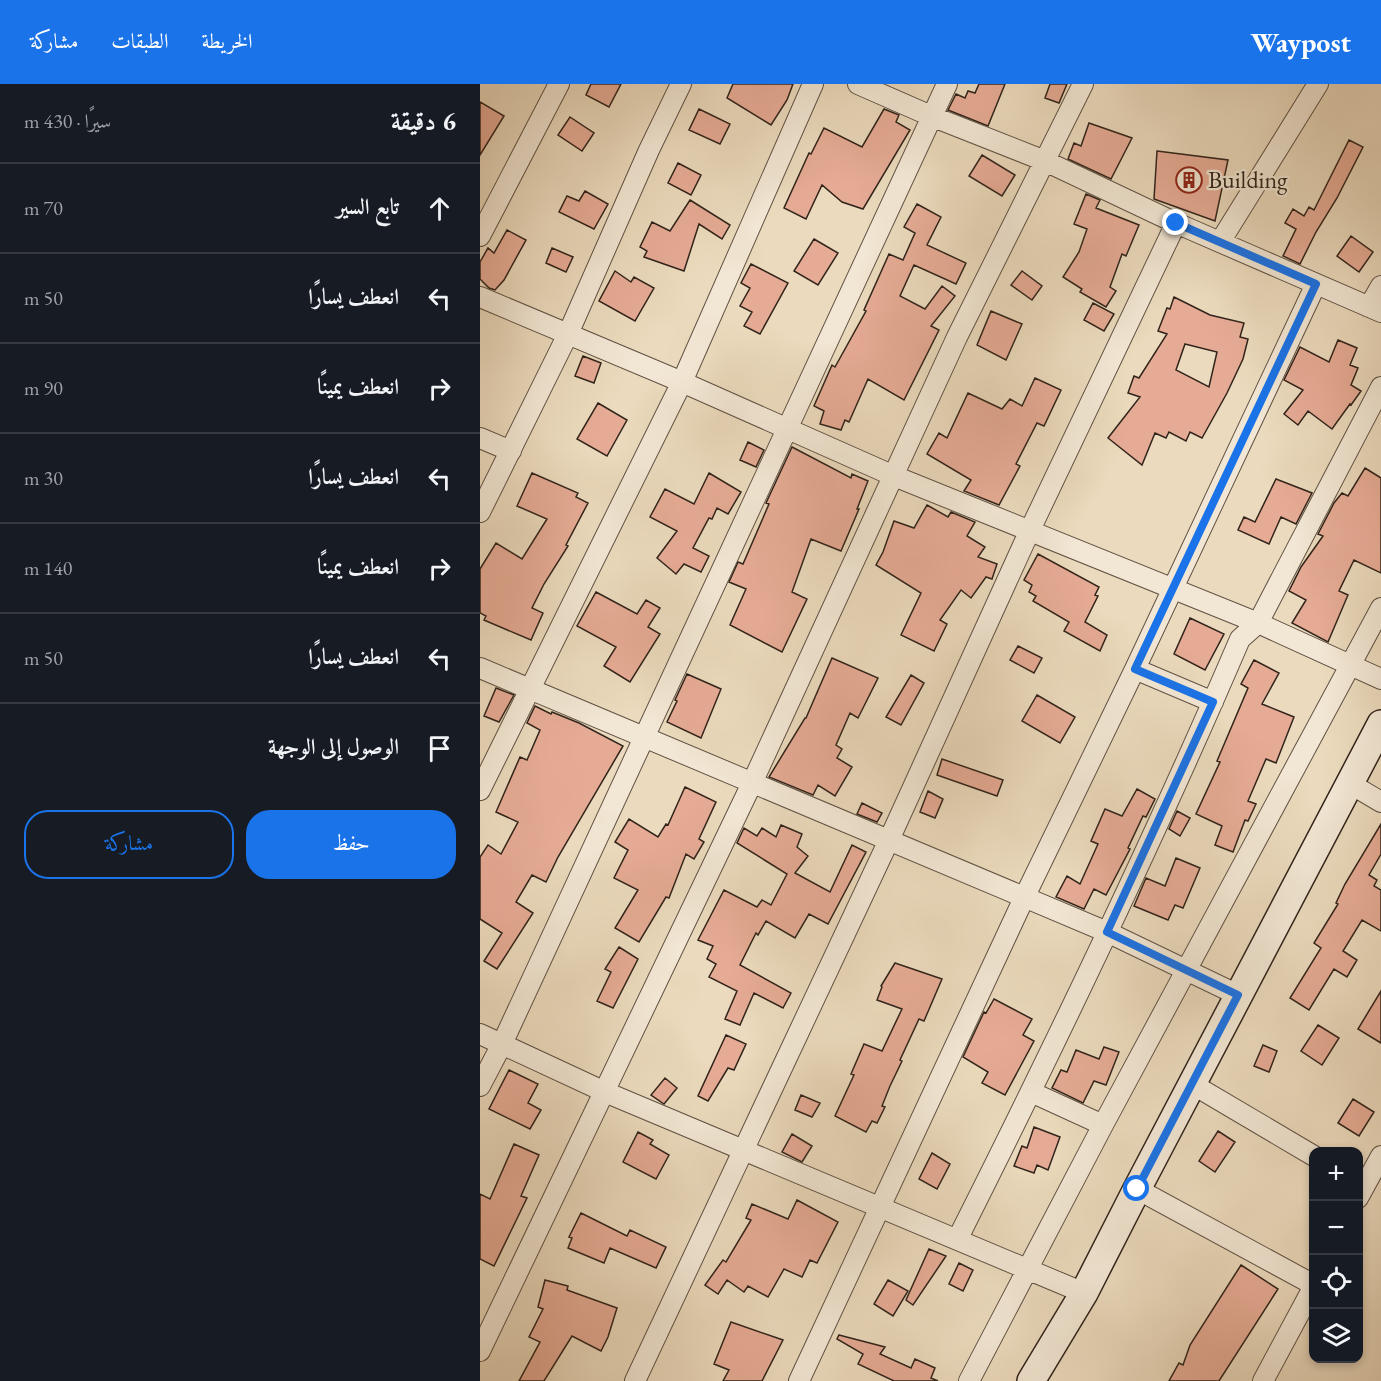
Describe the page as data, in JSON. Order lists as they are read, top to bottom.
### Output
{
  "places": {
    "building": ["Building"]
  },
  "page": {
    "header": "Waypost",
    "nav": ["الخريطة", "الطبقات", "مشاركة"],
    "heading": ["6 دقيقة", "سيرًا · 430 m"],
    "list": [
      ["تابع السير", "70 m"],
      ["انعطف يسارًا", "50 m"],
      ["انعطف يمينًا", "90 m"],
      ["انعطف يسارًا", "30 m"],
      ["انعطف يمينًا", "140 m"],
      ["انعطف يسارًا", "50 m"],
      "الوصول إلى الوجهة"
    ],
    "buttons": ["حفظ", "مشاركة"],
    "map_buttons": ["+", "−"]
  }
}
